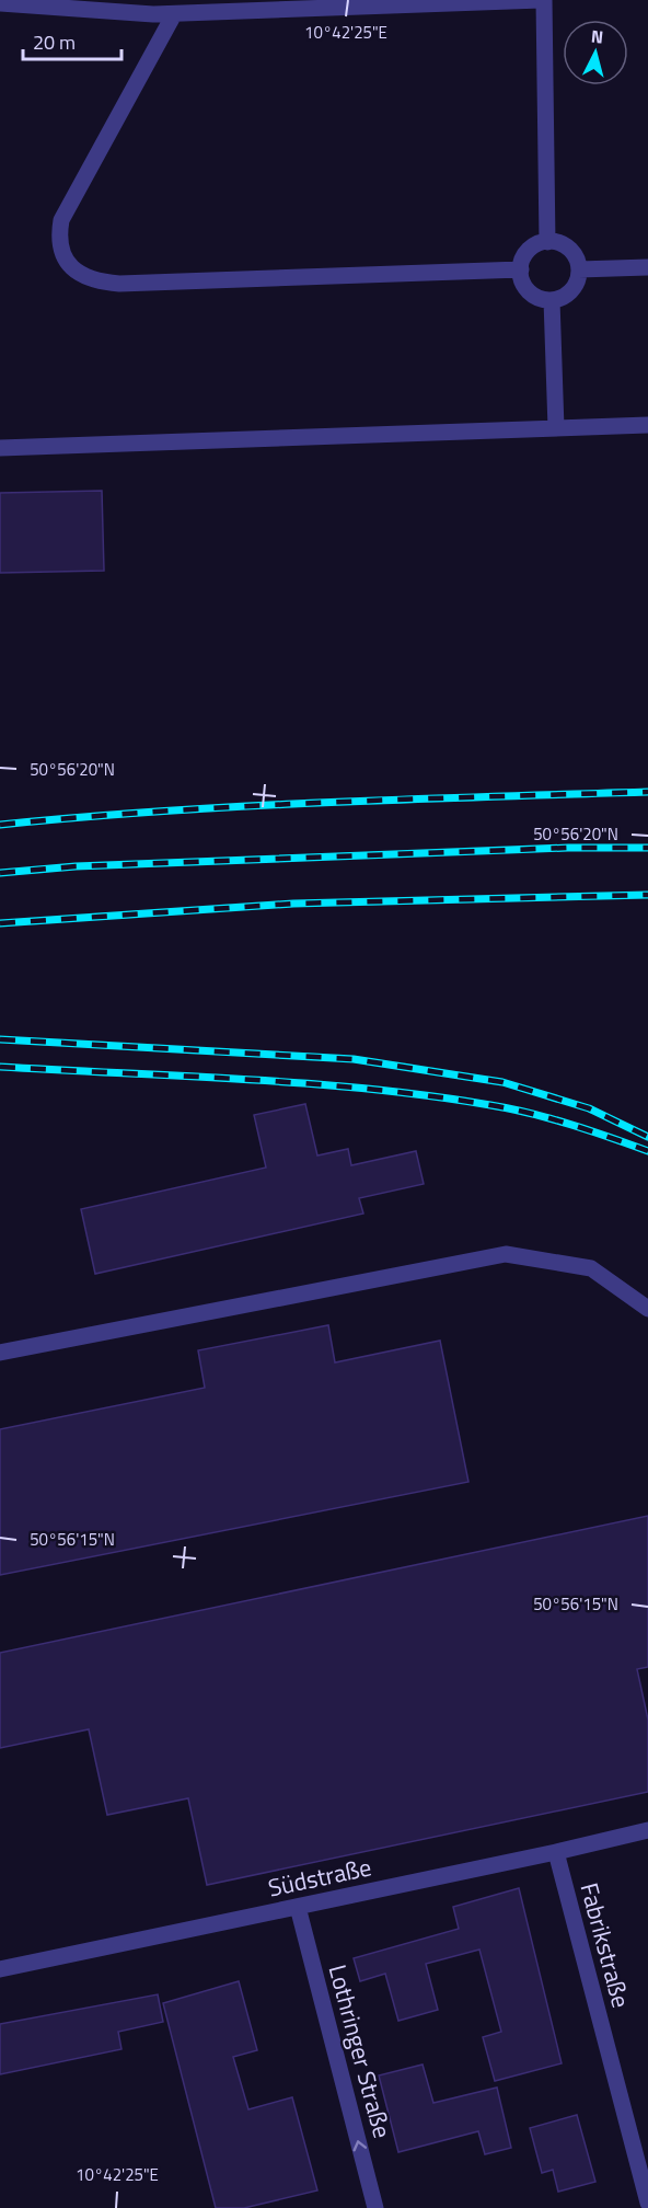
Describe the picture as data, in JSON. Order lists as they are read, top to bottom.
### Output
{
  "streets": {
    "street": ["Südstraße", "Fabrikstraße", "Lothringer Straße"]
  },
  "crossings": [
    ["Südstraße", "Fabrikstraße"],
    ["Südstraße", "Lothringer Straße"]
  ],
  "one_way": ["Lothringer Straße"],
  "scale_bar": "20 m",
  "north": "top",
  "coordinates": ["10°42'25\"E", "50°56'20\"N", "50°56'15\"N"]
}
